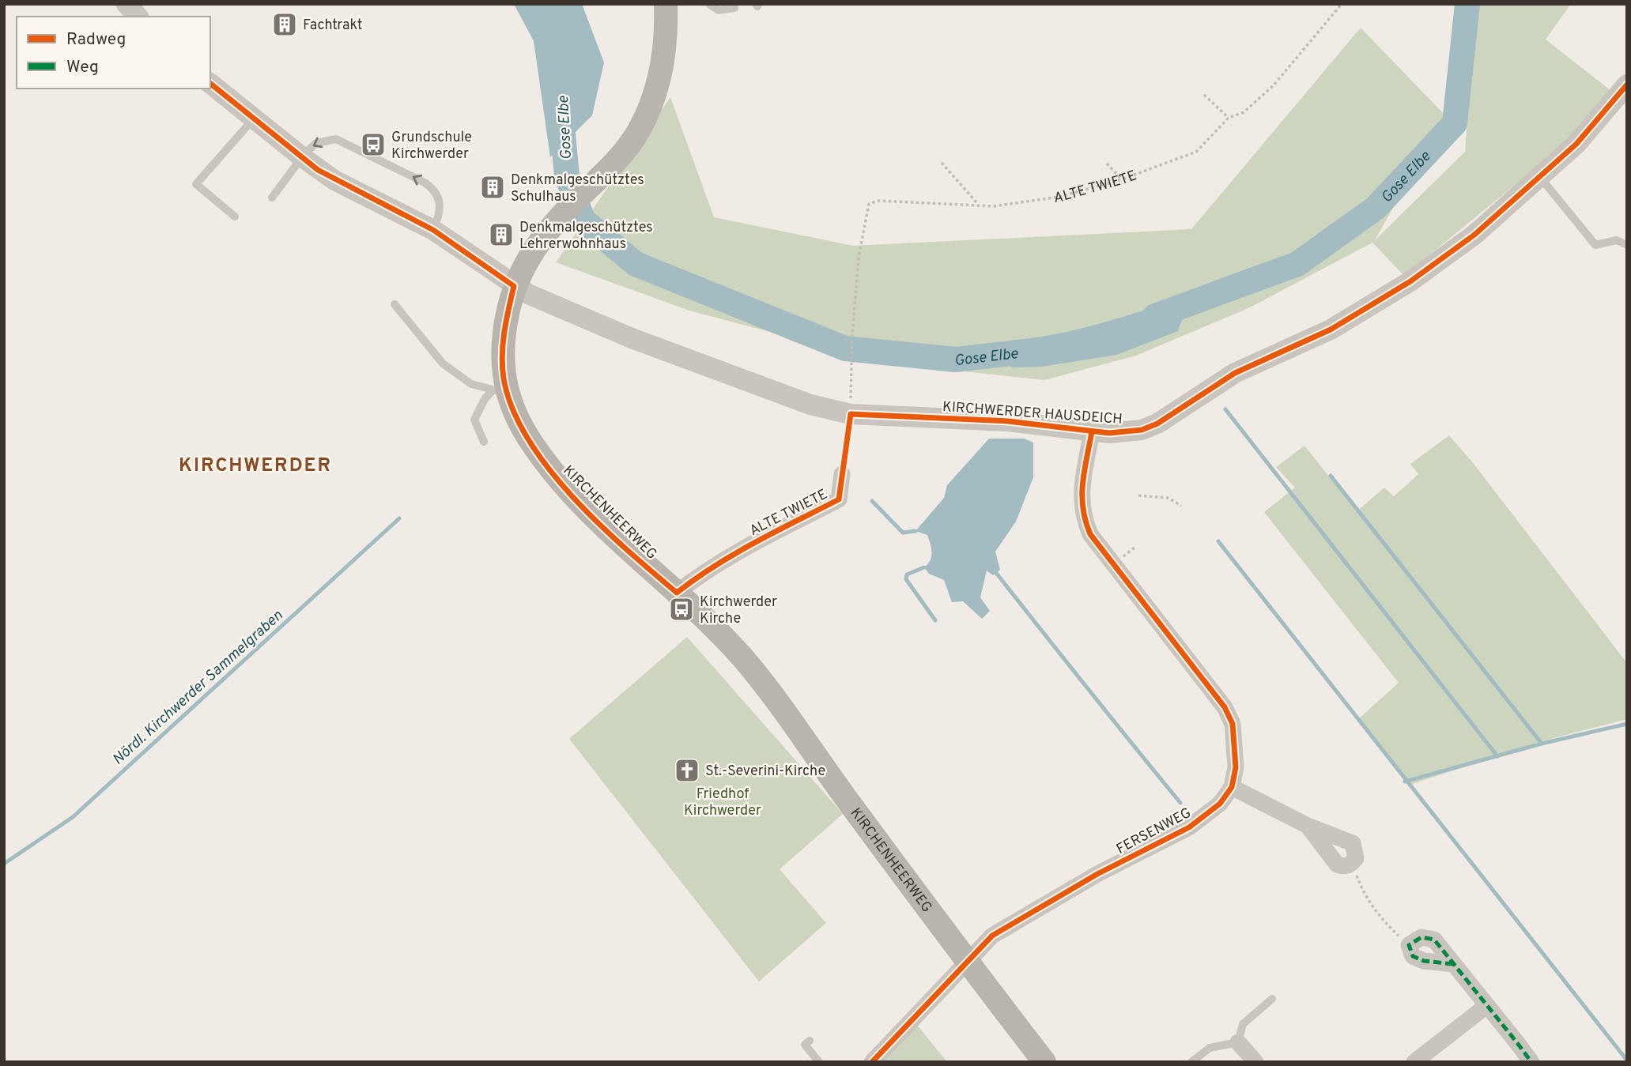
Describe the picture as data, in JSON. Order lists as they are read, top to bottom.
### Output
{
  "streets": {
    "main road": ["KIRCHENHEERWEG"],
    "street": ["ALTE TWIETE", "KIRCHWERDER HAUSDEICH", "FERSENWEG"]
  },
  "crossings": [
    ["ALTE TWIETE", "KIRCHWERDER HAUSDEICH"],
    ["ALTE TWIETE", "KIRCHENHEERWEG"],
    ["KIRCHWERDER HAUSDEICH", "KIRCHENHEERWEG"],
    ["KIRCHENHEERWEG", "FERSENWEG"]
  ],
  "districts": ["KIRCHWERDER"],
  "water": ["Gose Elbe", "Nördl. Kirchwerder Sammelgraben"],
  "parks": ["Friedhof Kirchwerder"],
  "places": {
    "building": ["Fachtrakt", "Denkmalgeschütztes Schulhaus", "Denkmalgeschütztes Lehrerwohnhaus"],
    "bus stop": ["Grundschule Kirchwerder", "Kirchwerder Kirche"],
    "church": ["St.-Severini-Kirche"]
  },
  "legend": ["Radweg", "Weg"]
}
